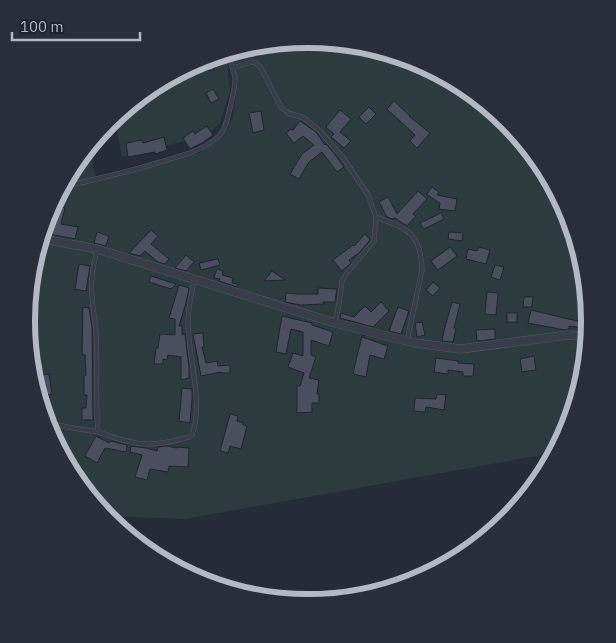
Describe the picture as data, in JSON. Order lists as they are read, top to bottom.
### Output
{
  "scale_bar": "100 m"
}
